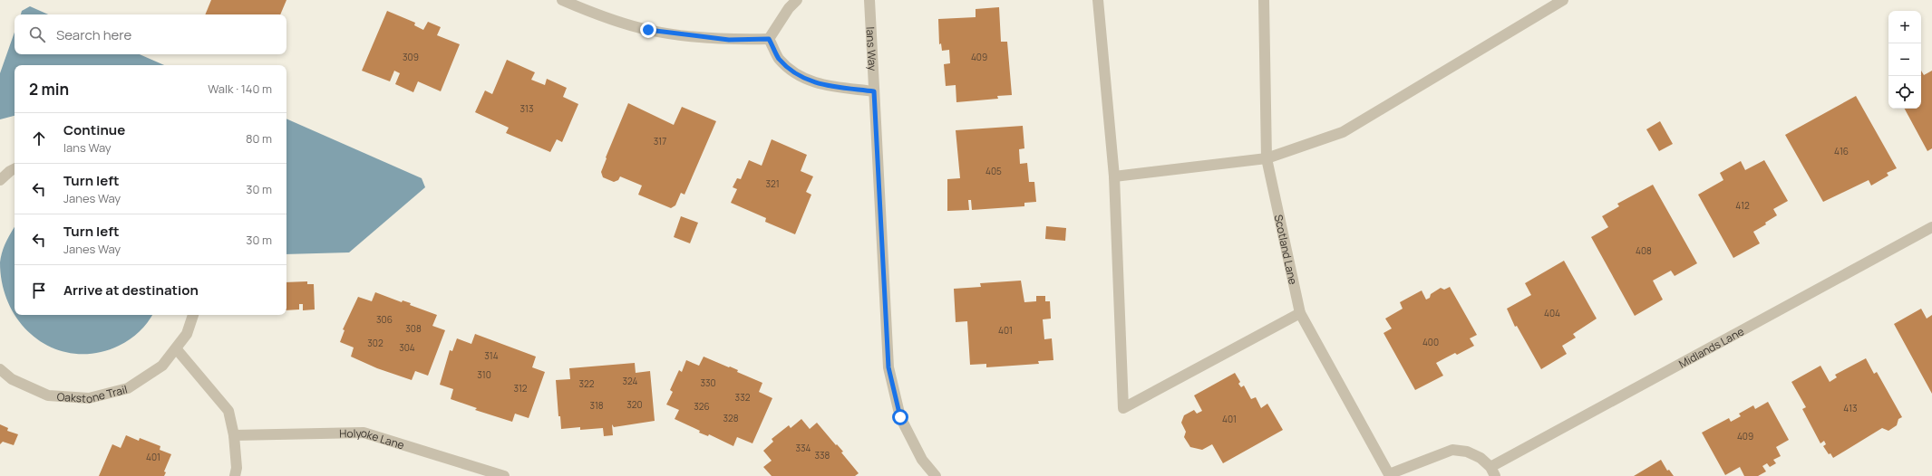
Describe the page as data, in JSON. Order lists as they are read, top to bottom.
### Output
{
  "streets": {
    "street": [
      "Ians Way",
      "Scotland Lane",
      "Midlands Lane",
      "Oakstone Trail",
      "Holyoke Lane"
    ]
  },
  "crossings": [
    ["Scotland Lane", "Midlands Lane"]
  ],
  "house_numbers": [
    "309",
    "409",
    "313",
    "317",
    "416",
    "405",
    "321",
    "412",
    "408",
    "404",
    "306",
    "308",
    "401",
    "400",
    "302",
    "304",
    "314",
    "310",
    "324",
    "330",
    "322",
    "312",
    "332",
    "320",
    "318",
    "326",
    "413",
    "328",
    "401",
    "409",
    "334",
    "338",
    "401"
  ],
  "page": {
    "map_buttons": ["+", "−"],
    "search": "Search here",
    "heading": ["2 min", "Walk · 140 m"],
    "list": [
      ["Continue", "Ians Way", "80 m"],
      ["Turn left", "Janes Way", "30 m"],
      ["Turn left", "Janes Way", "30 m"],
      "Arrive at destination"
    ]
  }
}
